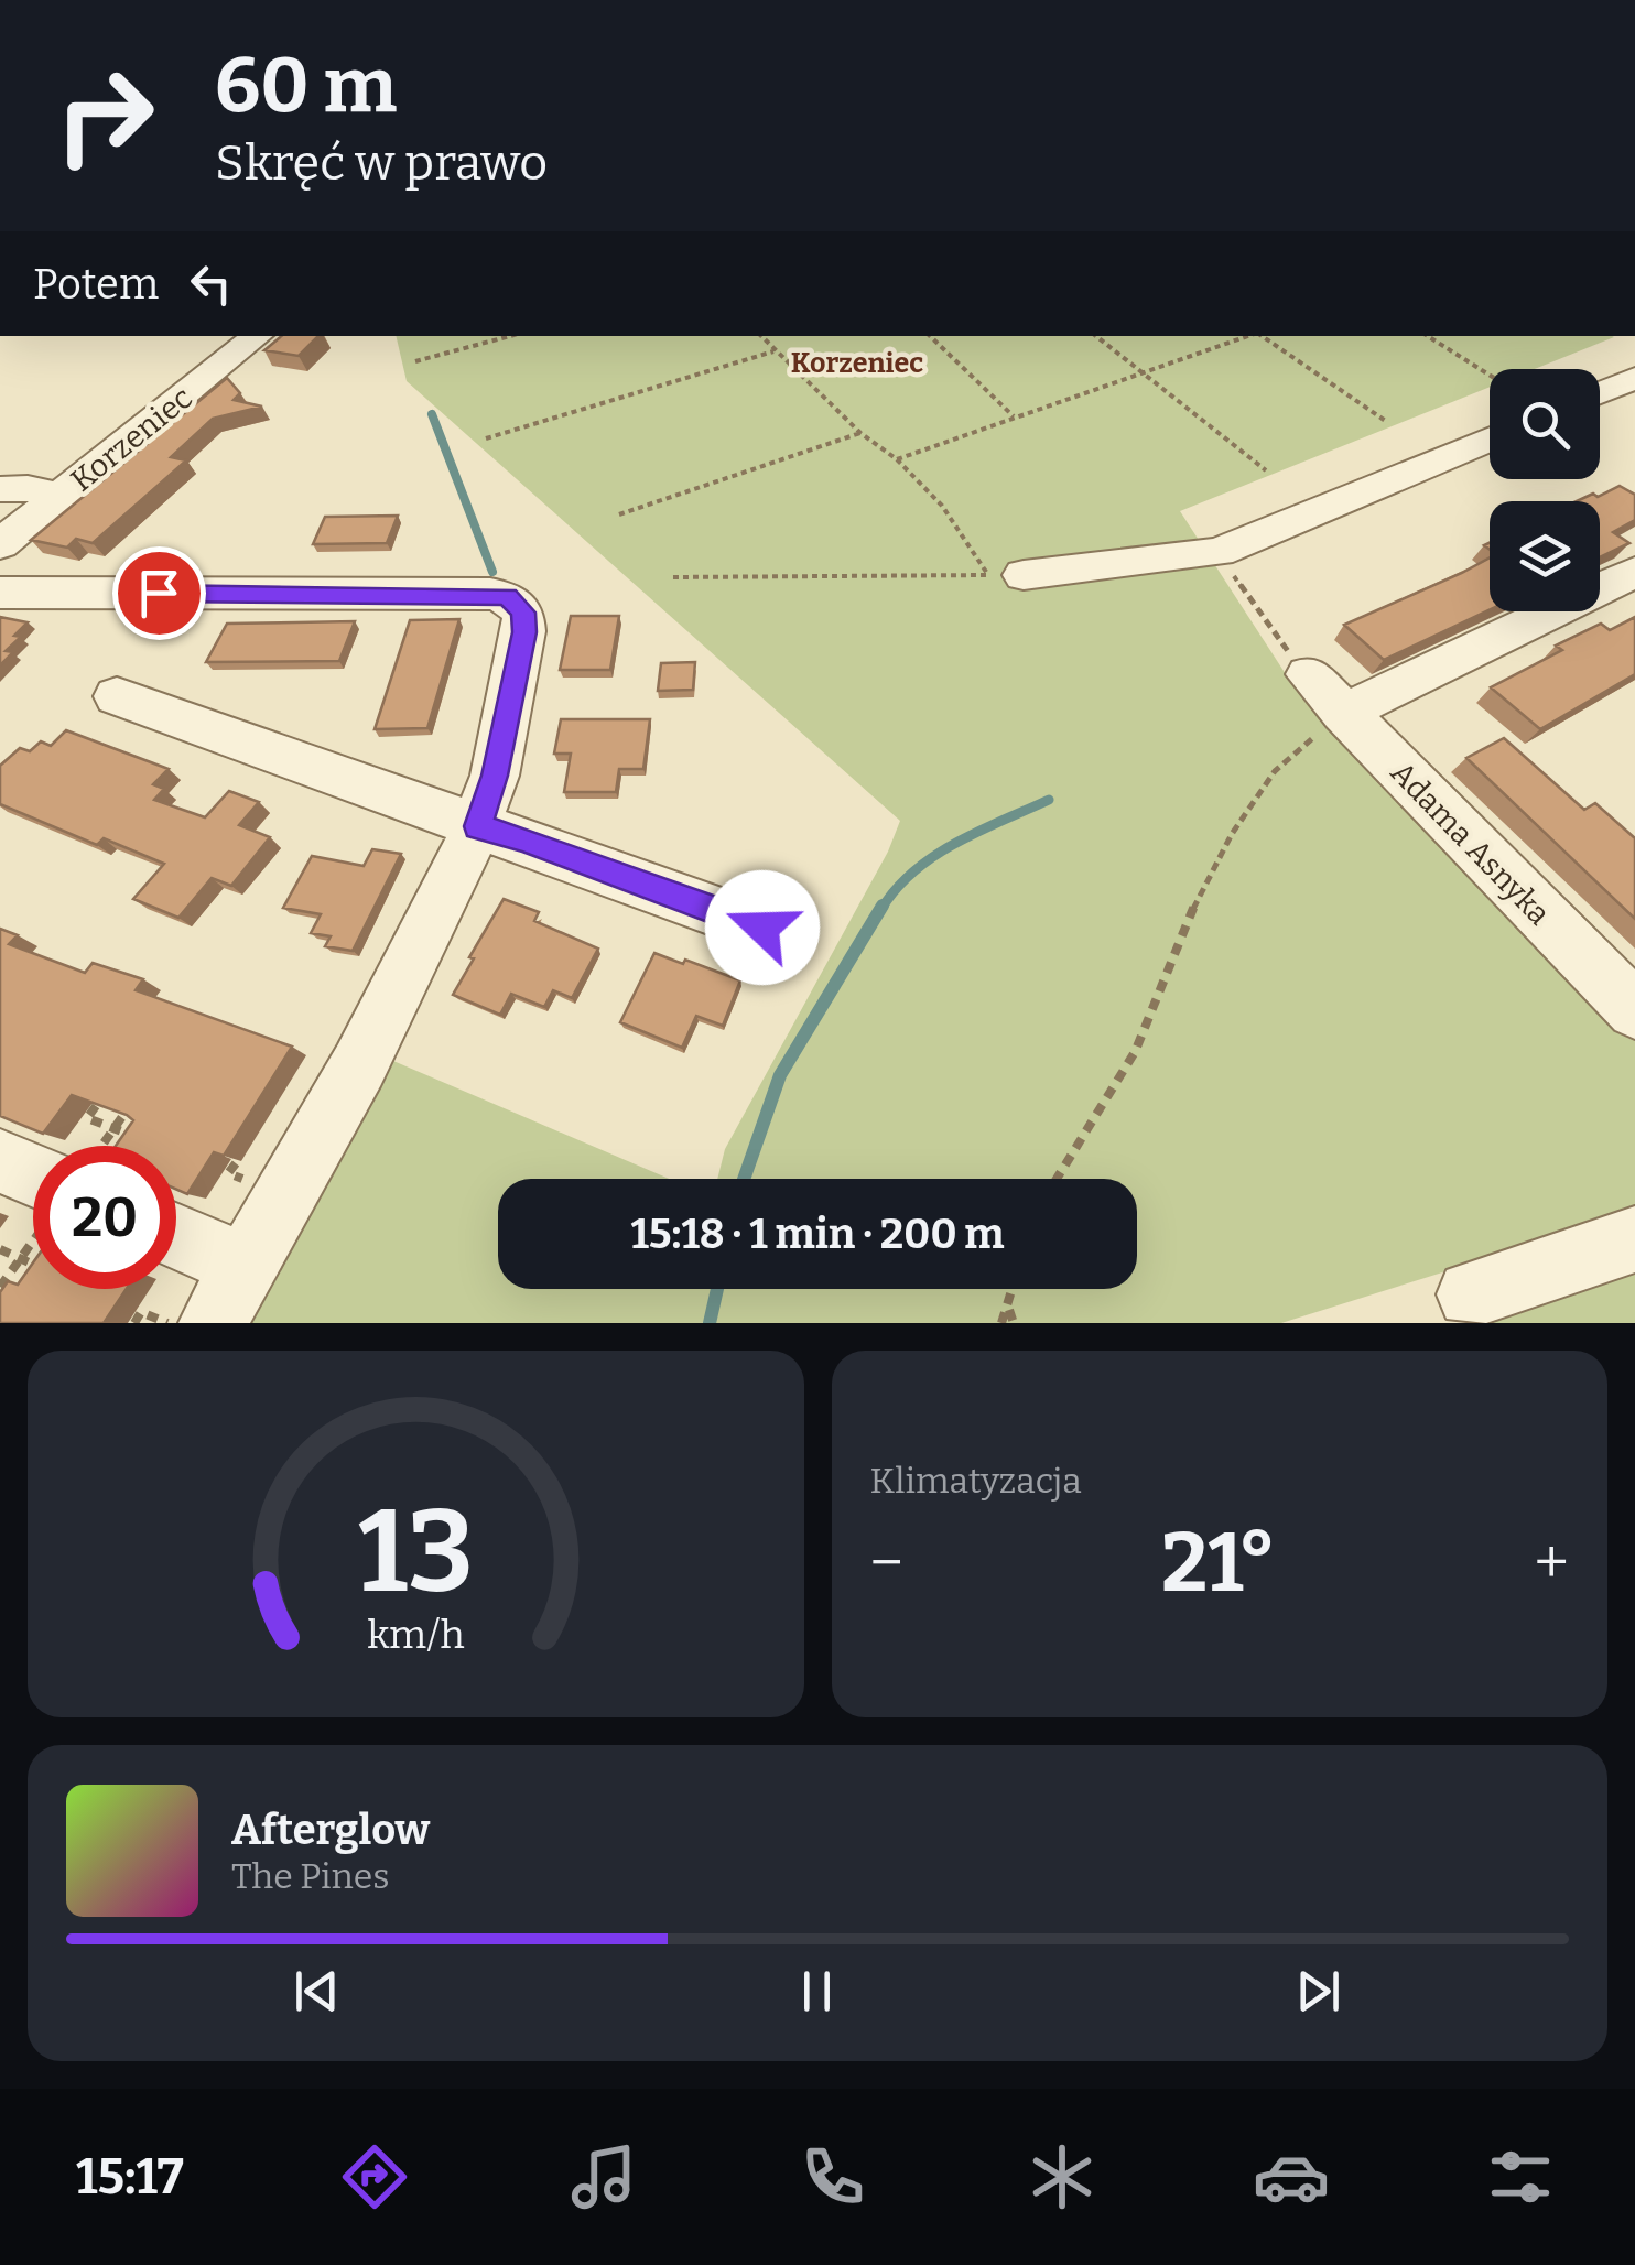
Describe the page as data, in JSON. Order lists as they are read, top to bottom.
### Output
{
  "streets": {
    "street": ["Korzeniec", "Adama Asnyka"]
  },
  "districts": ["Korzeniec"],
  "page": {
    "turn": ["60 m", "Skręć w prawo"],
    "then": "Potem",
    "limit": "20",
    "trip": "15:18 · 1 min · 200 m",
    "tile": "Klimatyzacja",
    "heat": ["−", "21°", "+"],
    "song": ["Afterglow", "The Pines"],
    "tabs": "15:17",
    "gauge": ["13", "km/h"]
  }
}
